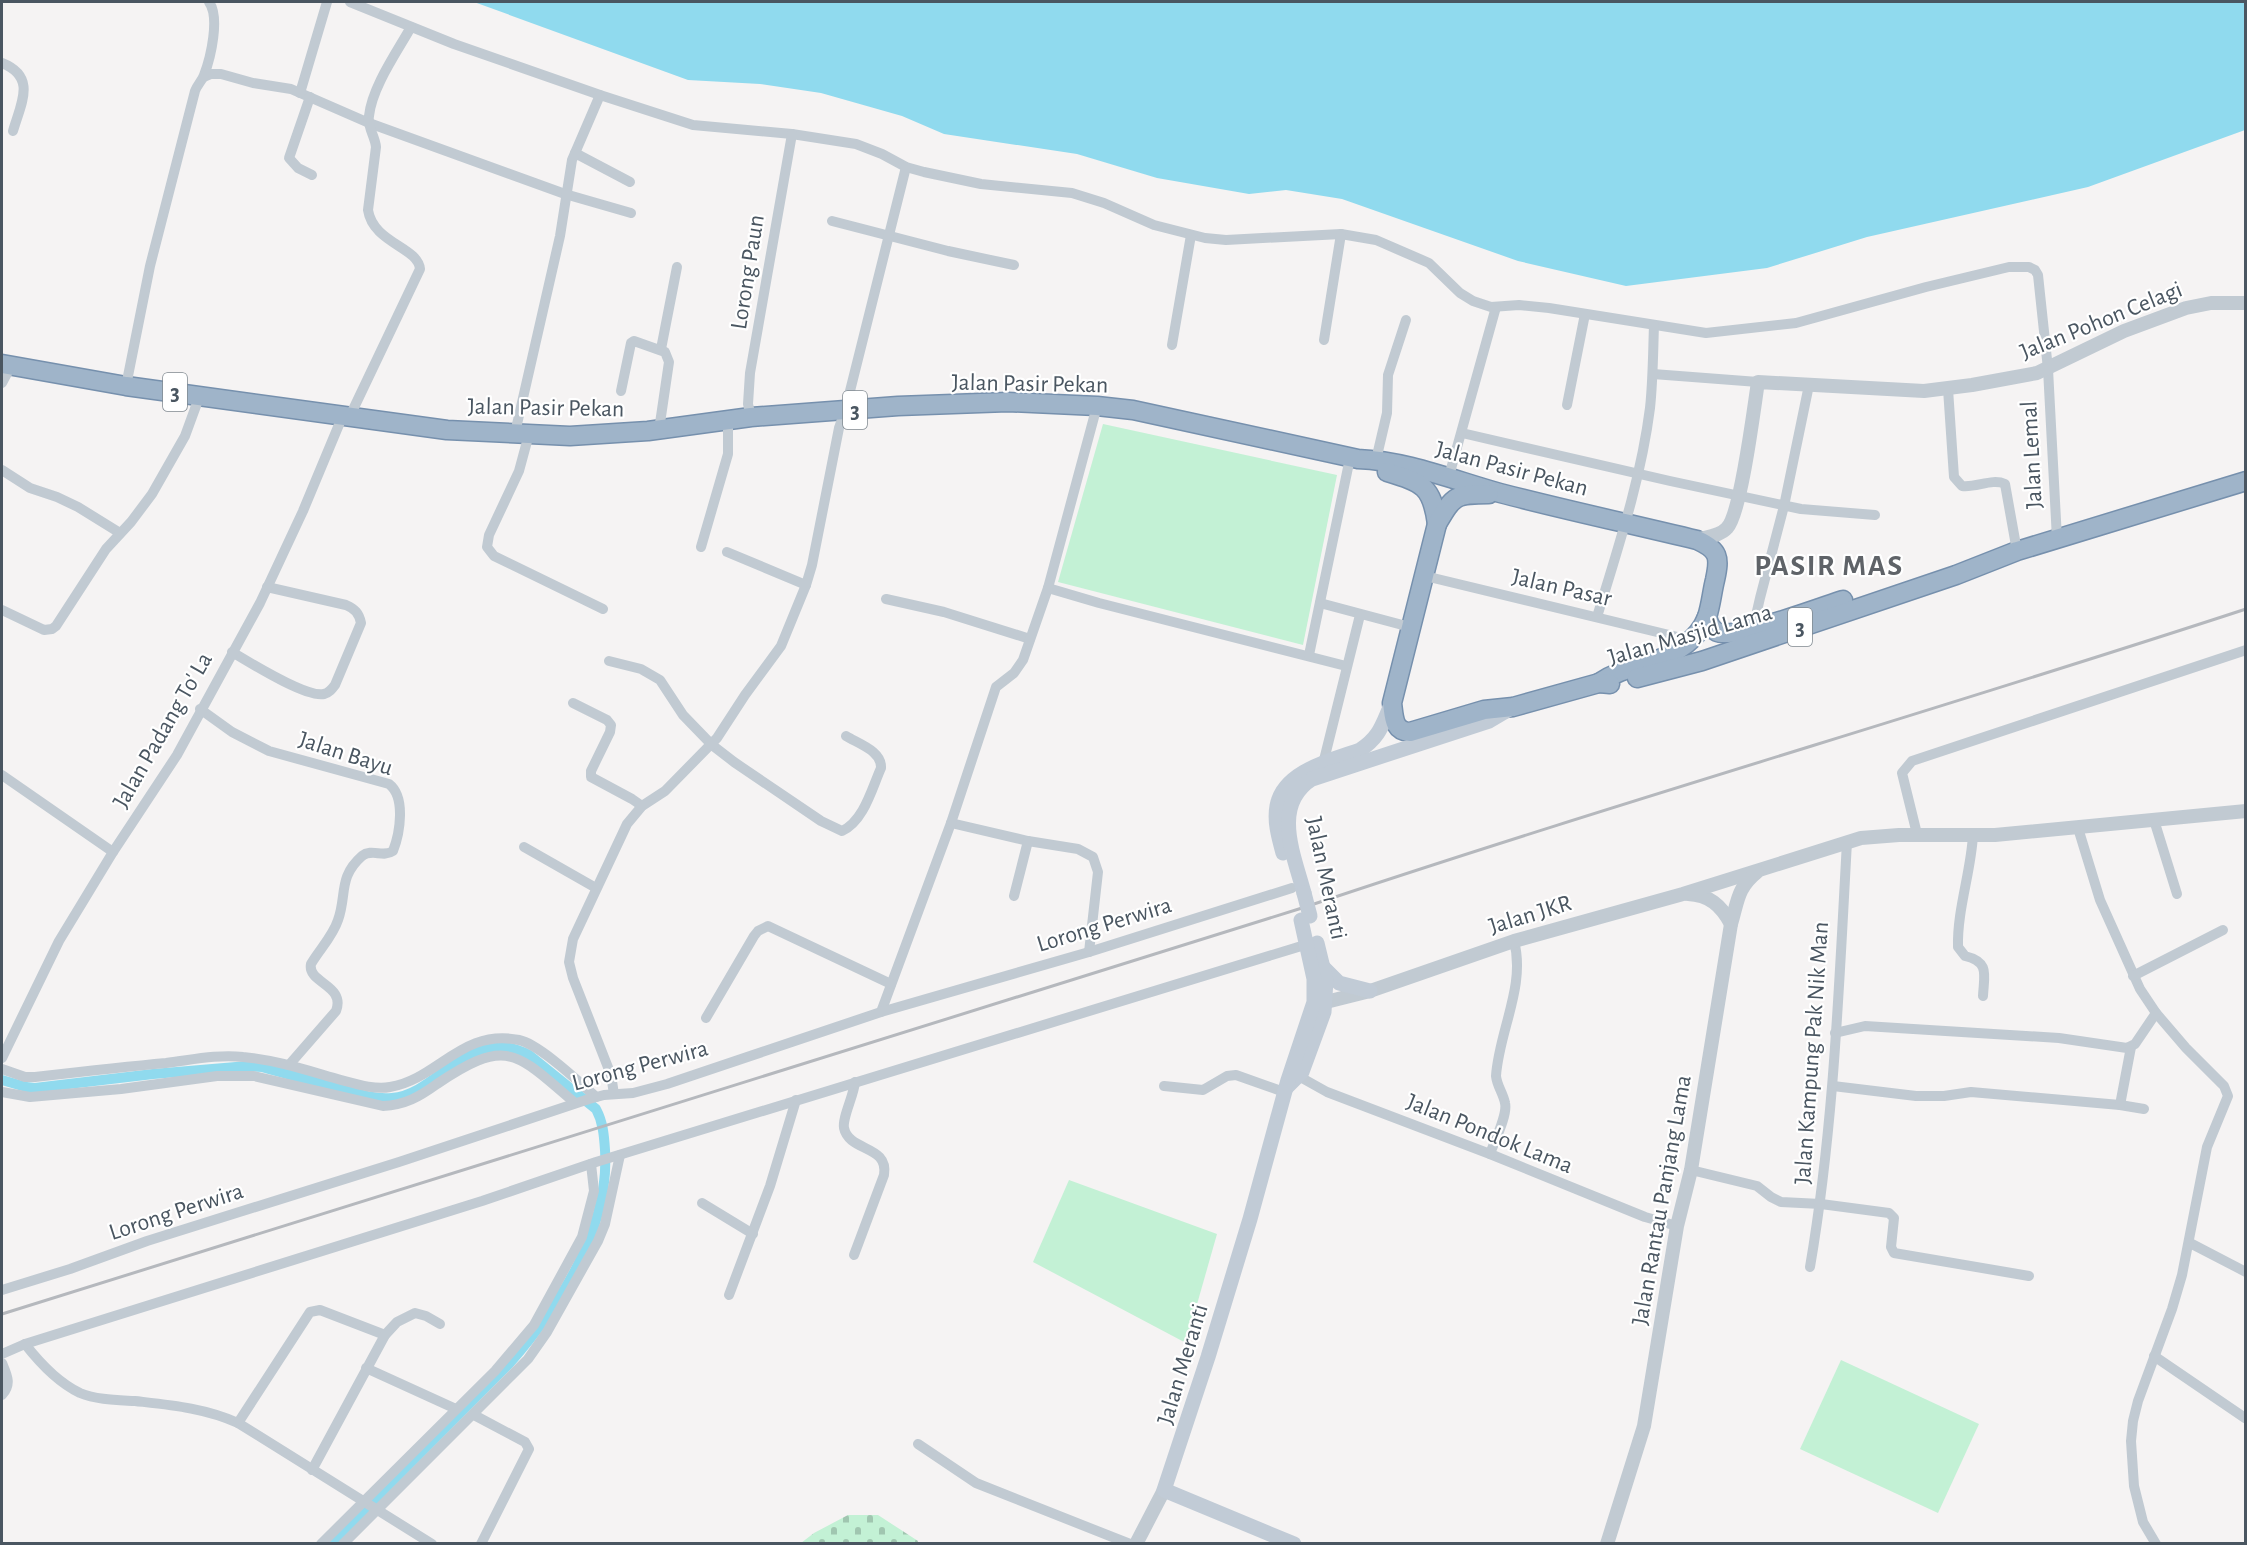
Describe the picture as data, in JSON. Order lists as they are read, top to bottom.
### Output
{
  "streets": {
    "highway": ["Jalan Pasir Pekan", "3", "Jalan Masjid Lama"],
    "main road": ["Jalan Meranti"],
    "street": [
      "Lorong Paun",
      "Jalan Pohon Celagi",
      "Jalan Lemal",
      "Jalan Pasar",
      "Jalan Padang To' La",
      "Jalan Bayu",
      "Jalan JKR",
      "Lorong Perwira",
      "Jalan Kampung Pak Nik Man",
      "Jalan Pondok Lama",
      "Jalan Rantau Panjang Lama"
    ]
  },
  "crossings": [
    ["Lorong Paun", "Jalan Pasir Pekan"],
    ["Jalan Pohon Celagi", "Jalan Lemal"],
    ["Jalan Pasir Pekan", "3"],
    ["Jalan Pasir Pekan", "Jalan Padang To' La"],
    ["3", "Jalan Pasar"],
    ["3", "Jalan Masjid Lama"],
    ["3", "Jalan Padang To' La"],
    ["3", "Jalan Meranti"],
    ["Jalan Lemal", "Jalan Masjid Lama"],
    ["Jalan Pasar", "Jalan Masjid Lama"],
    ["Jalan Masjid Lama", "Jalan Meranti"],
    ["Jalan Padang To' La", "Jalan Bayu"],
    ["Jalan Meranti", "Jalan JKR"],
    ["Jalan Meranti", "Lorong Perwira"],
    ["Jalan Meranti", "Jalan Pondok Lama"],
    ["Jalan JKR", "Jalan Kampung Pak Nik Man"],
    ["Jalan JKR", "Jalan Rantau Panjang Lama"],
    ["Jalan Pondok Lama", "Jalan Rantau Panjang Lama"]
  ],
  "districts": ["PASIR MAS"]
}
